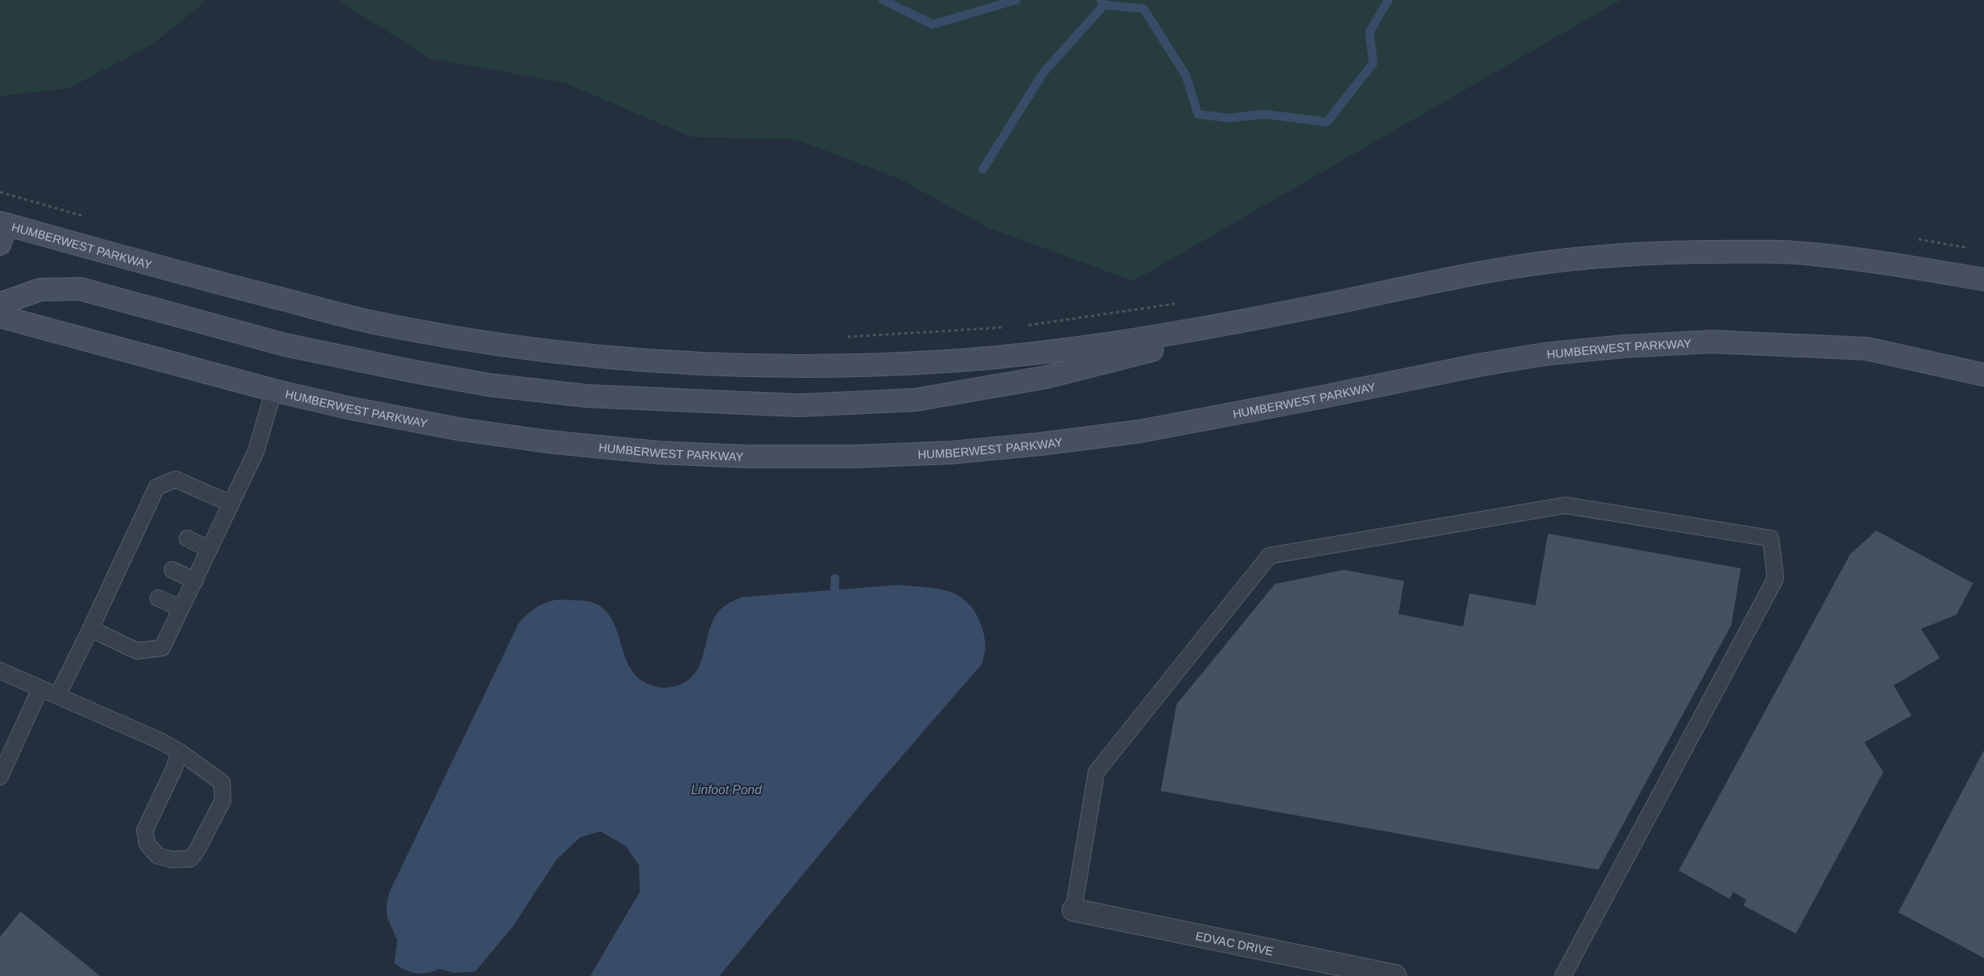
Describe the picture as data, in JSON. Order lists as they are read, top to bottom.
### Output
{
  "streets": {
    "main road": ["HUMBERWEST PARKWAY"],
    "street": ["EDVAC DRIVE"]
  },
  "water": ["Linfoot Pond"]
}
